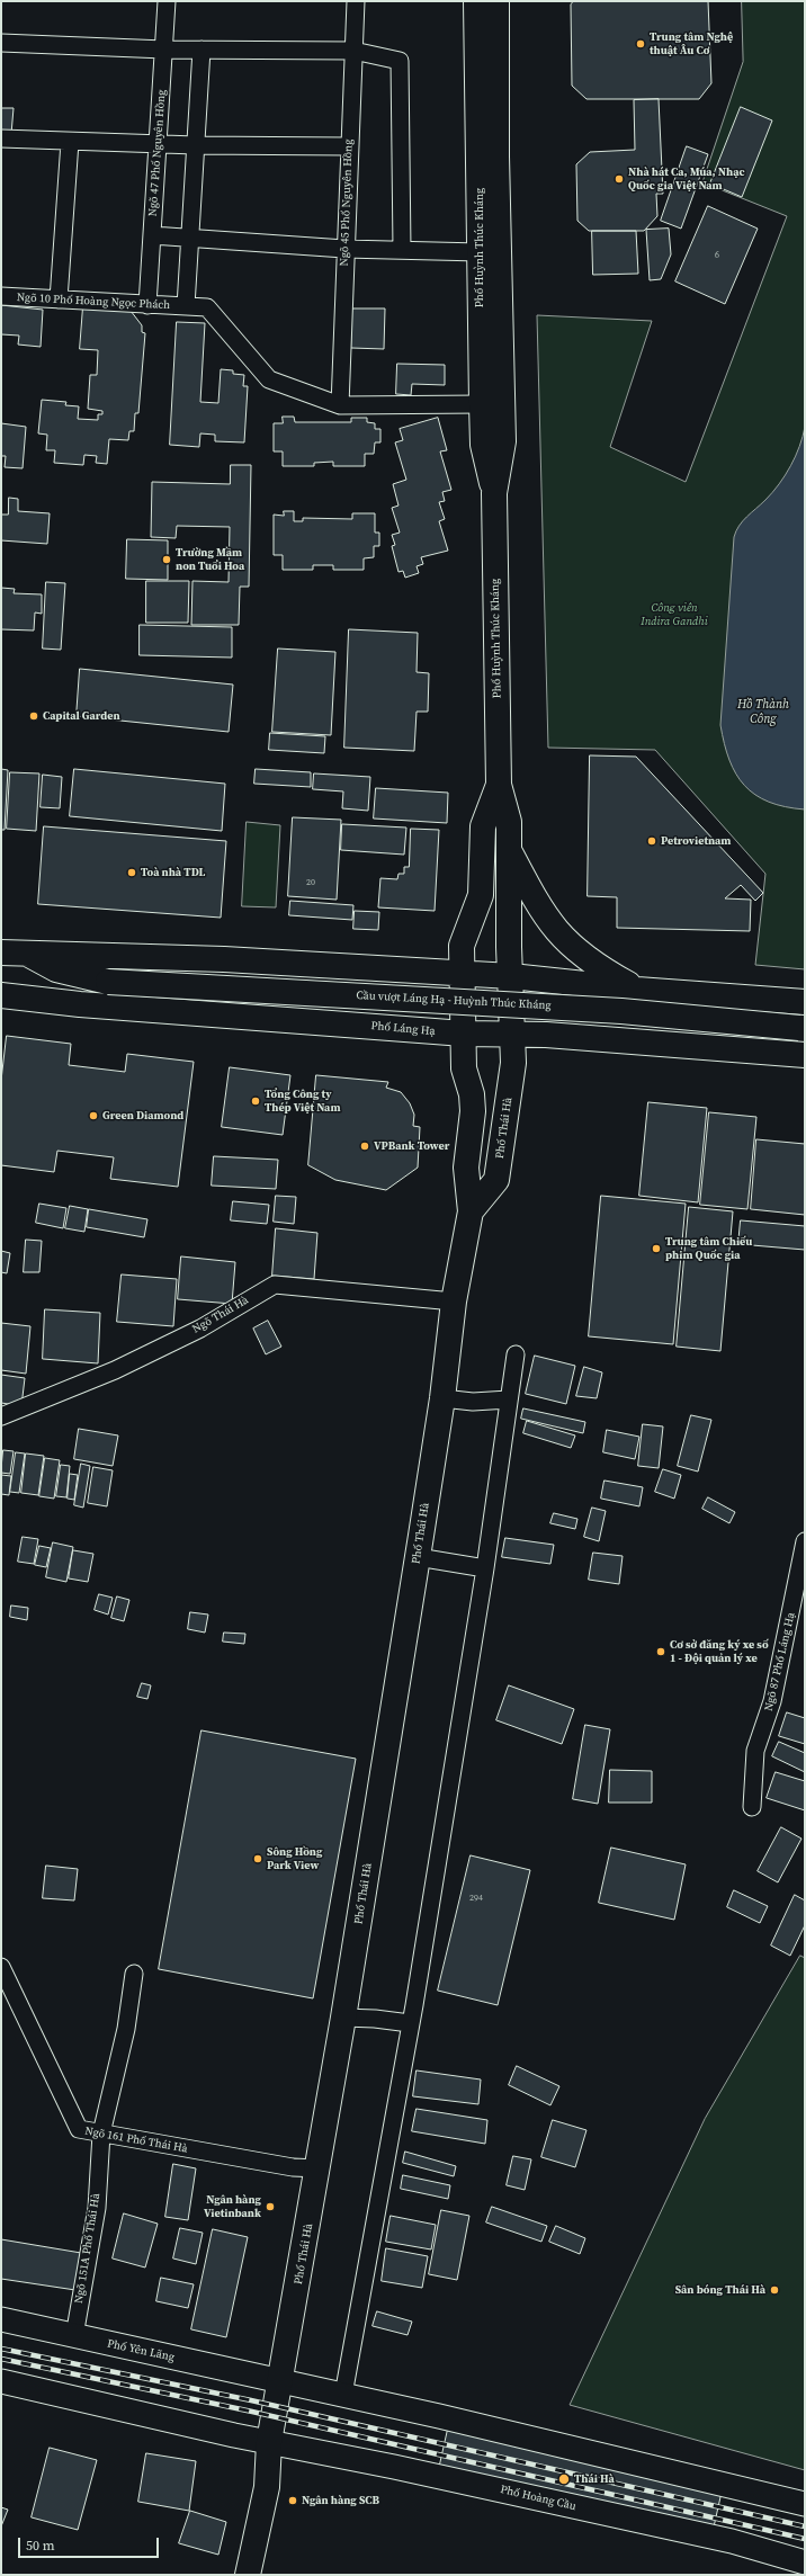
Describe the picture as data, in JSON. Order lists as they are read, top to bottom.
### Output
{
  "streets": {
    "main road": [
      "Phố Huỳnh Thúc Kháng",
      "Cầu vượt Láng Hạ - Huỳnh Thúc Kháng",
      "Phố Láng Hạ",
      "Phố Thái Hà",
      "Phố Yên Lãng",
      "Phố Hoàng Cầu"
    ],
    "street": [
      "Ngõ 47 Phố Nguyên Hồng",
      "Ngõ 45 Phố Nguyên Hồng",
      "Ngõ 10 Phố Hoàng Ngọc Phách",
      "Ngõ Thái Hà",
      "Ngõ 87 Phố Láng Hạ",
      "Ngõ 161 Phố Thái Hà",
      "Ngõ 151A Phố Thái Hà"
    ]
  },
  "crossings": [
    ["Ngõ 47 Phố Nguyên Hồng", "Ngõ 10 Phố Hoàng Ngọc Phách"],
    ["Ngõ 45 Phố Nguyên Hồng", "Ngõ 10 Phố Hoàng Ngọc Phách"],
    ["Phố Huỳnh Thúc Kháng", "Phố Láng Hạ"],
    ["Phố Huỳnh Thúc Kháng", "Phố Thái Hà"],
    ["Cầu vượt Láng Hạ - Huỳnh Thúc Kháng", "Phố Láng Hạ"],
    ["Phố Láng Hạ", "Phố Thái Hà"],
    ["Phố Thái Hà", "Ngõ Thái Hà"],
    ["Phố Thái Hà", "Ngõ 161 Phố Thái Hà"],
    ["Phố Thái Hà", "Phố Yên Lãng"],
    ["Phố Thái Hà", "Phố Hoàng Cầu"],
    ["Ngõ 161 Phố Thái Hà", "Ngõ 151A Phố Thái Hà"],
    ["Ngõ 151A Phố Thái Hà", "Phố Yên Lãng"]
  ],
  "water": ["Hồ Thành Công"],
  "parks": ["Công viên Indira Gandhi"],
  "places": [
    "Trung tâm Nghệ thuật Âu Cơ",
    "Nhà hát Ca, Múa, Nhạc Quốc gia Việt Nam",
    "Trường Mầm non Tuổi Hoa",
    "Capital Garden",
    "Petrovietnam",
    "Toà nhà TDL",
    "Tổng Công ty Thép Việt Nam",
    "Green Diamond",
    "VPBank Tower",
    "Trung tâm Chiếu phim Quốc gia",
    "Cơ sở đăng ký xe số 1 - Đội quản lý xe",
    "Sông Hồng Park View",
    "Ngân hàng Vietinbank",
    "Sân bóng Thái Hà",
    "Thái Hà",
    "Ngân hàng SCB"
  ],
  "house_numbers": ["6", "20", "294"],
  "scale_bar": "50 m"
}
